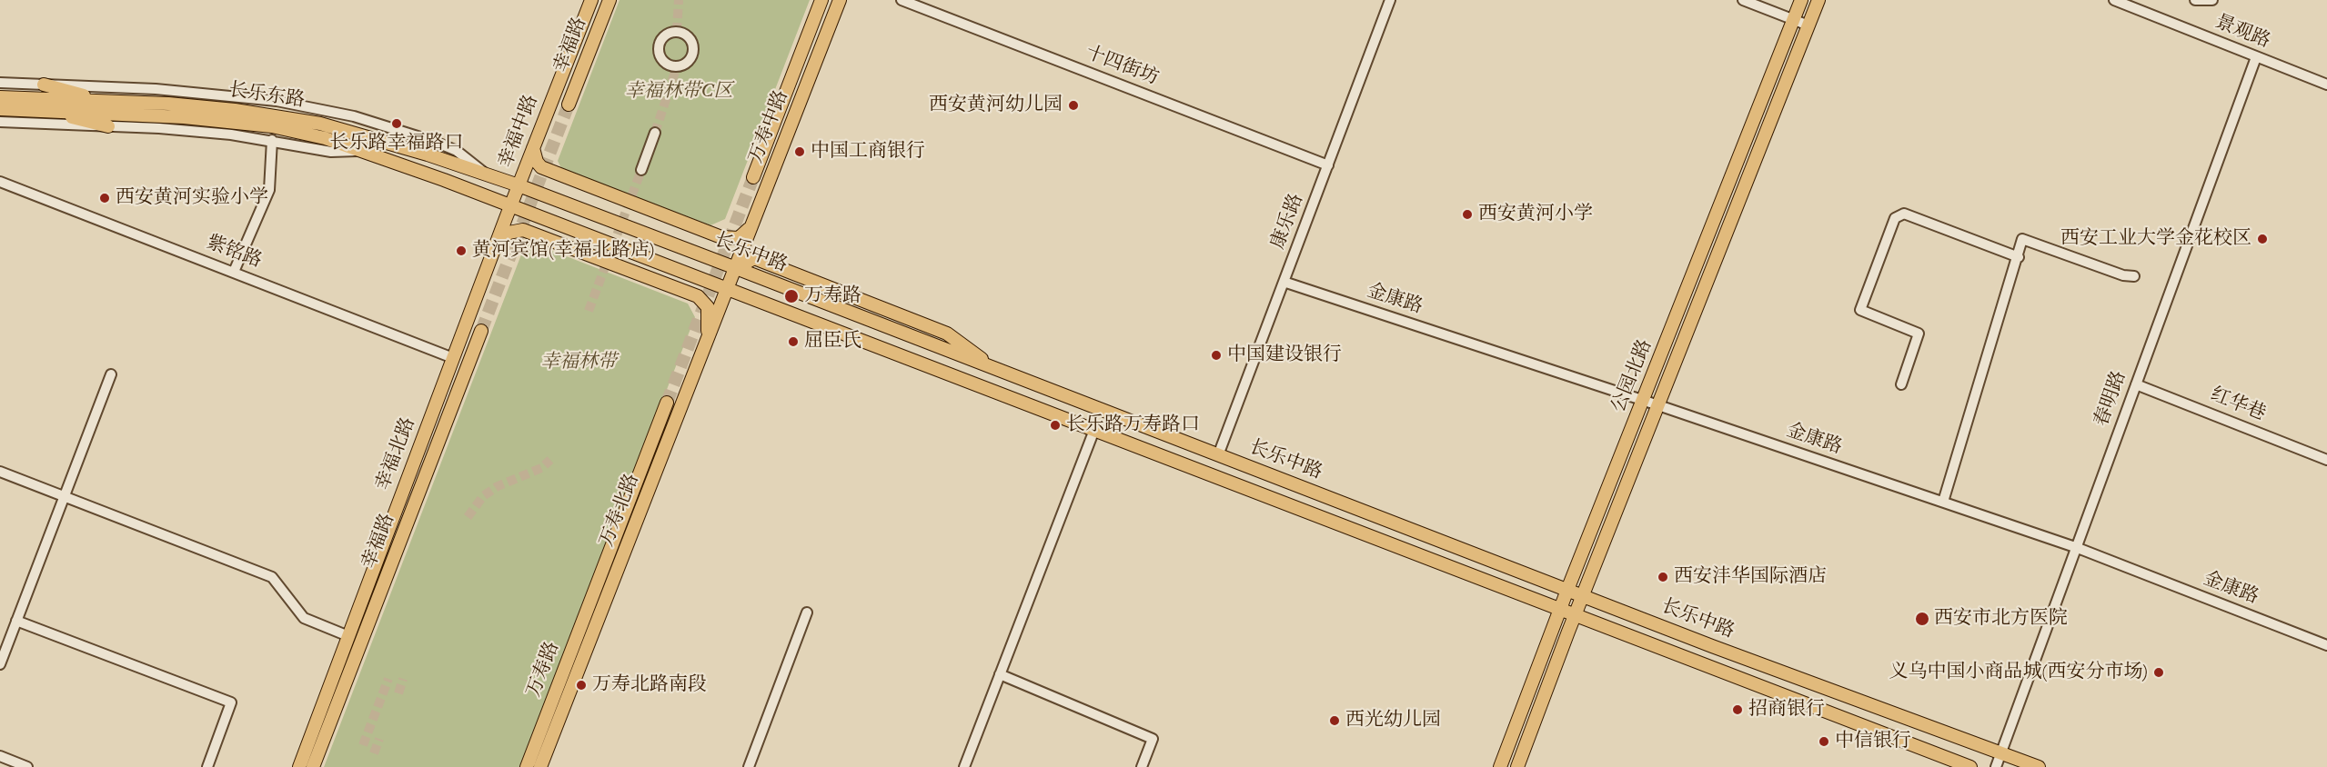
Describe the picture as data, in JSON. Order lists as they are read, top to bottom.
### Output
{
  "streets": {
    "main road": [
      "幸福路",
      "长乐东路",
      "万寿中路",
      "幸福中路",
      "长乐中路",
      "公园北路",
      "幸福北路",
      "万寿北路",
      "万寿路"
    ],
    "street": [
      "景观路",
      "十四街坊",
      "康乐路",
      "紫铭路",
      "金康路",
      "春明路",
      "红华巷"
    ]
  },
  "crossings": [
    ["景观路", "春明路"],
    ["十四街坊", "康乐路"],
    ["长乐东路", "幸福中路"],
    ["长乐东路", "长乐中路"],
    ["长乐东路", "幸福北路"],
    ["万寿中路", "长乐中路"],
    ["万寿中路", "万寿北路"],
    ["幸福中路", "长乐中路"],
    ["幸福中路", "幸福北路"],
    ["康乐路", "长乐中路"],
    ["康乐路", "金康路"],
    ["紫铭路", "幸福北路"],
    ["长乐中路", "公园北路"],
    ["长乐中路", "春明路"],
    ["长乐中路", "幸福北路"],
    ["长乐中路", "万寿北路"],
    ["金康路", "公园北路"],
    ["金康路", "春明路"],
    ["春明路", "红华巷"]
  ],
  "parks": ["幸福林带C区", "幸福林带"],
  "places": [
    "西安黄河幼儿园",
    "长乐路幸福路口",
    "中国工商银行",
    "西安黄河实验小学",
    "西安黄河小学",
    "西安工业大学金花校区",
    "黄河宾馆(幸福北路店)",
    "万寿路",
    "屈臣氏",
    "中国建设银行",
    "长乐路万寿路口",
    "西安沣华国际酒店",
    "西安市北方医院",
    "义乌中国小商品城(西安分市场)",
    "万寿北路南段",
    "招商银行",
    "西光幼儿园",
    "中信银行"
  ]
}
